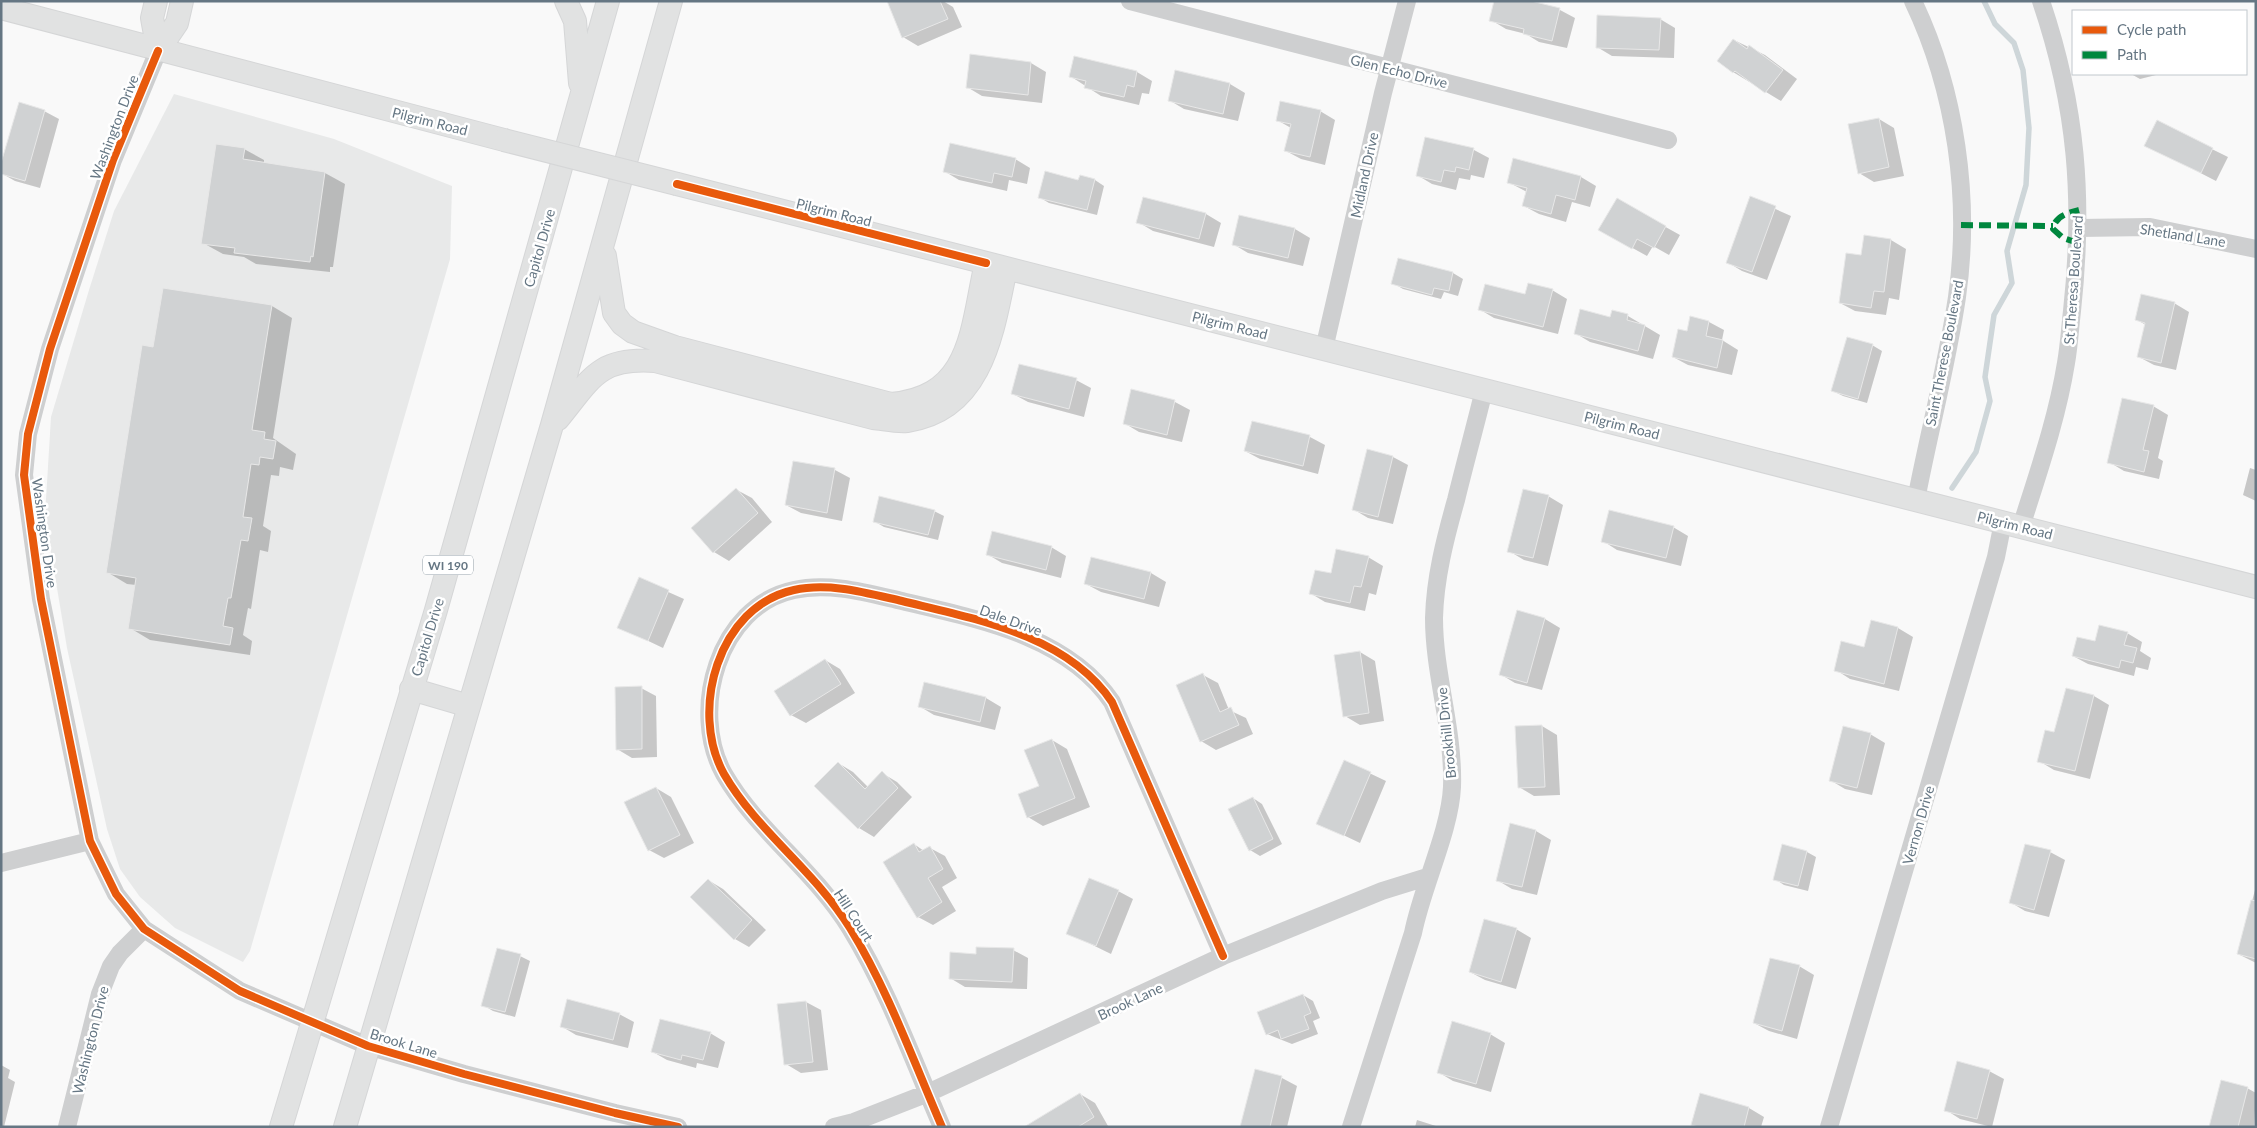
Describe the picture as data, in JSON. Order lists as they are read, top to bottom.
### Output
{
  "streets": {
    "main road": ["Pilgrim Road", "Capitol Drive", "WI 190"],
    "street": [
      "Glen Echo Drive",
      "Washington Drive",
      "Midland Drive",
      "Shetland Lane",
      "St Theresa Boulevard",
      "Saint Therese Boulevard",
      "Dale Drive",
      "Brookhill Drive",
      "Vernon Drive",
      "Hill Court",
      "Brook Lane"
    ]
  },
  "crossings": [
    ["Glen Echo Drive", "Midland Drive"],
    ["Pilgrim Road", "Washington Drive"],
    ["Pilgrim Road", "Midland Drive"],
    ["Pilgrim Road", "St Theresa Boulevard"],
    ["Pilgrim Road", "Saint Therese Boulevard"],
    ["Pilgrim Road", "Brookhill Drive"],
    ["Pilgrim Road", "Vernon Drive"],
    ["Washington Drive", "Brook Lane"],
    ["Shetland Lane", "St Theresa Boulevard"],
    ["Capitol Drive", "Brook Lane"],
    ["St Theresa Boulevard", "Vernon Drive"],
    ["Dale Drive", "Hill Court"],
    ["Dale Drive", "Brook Lane"],
    ["Brookhill Drive", "Brook Lane"],
    ["Hill Court", "Brook Lane"]
  ],
  "legend": ["Cycle path", "Path"]
}
